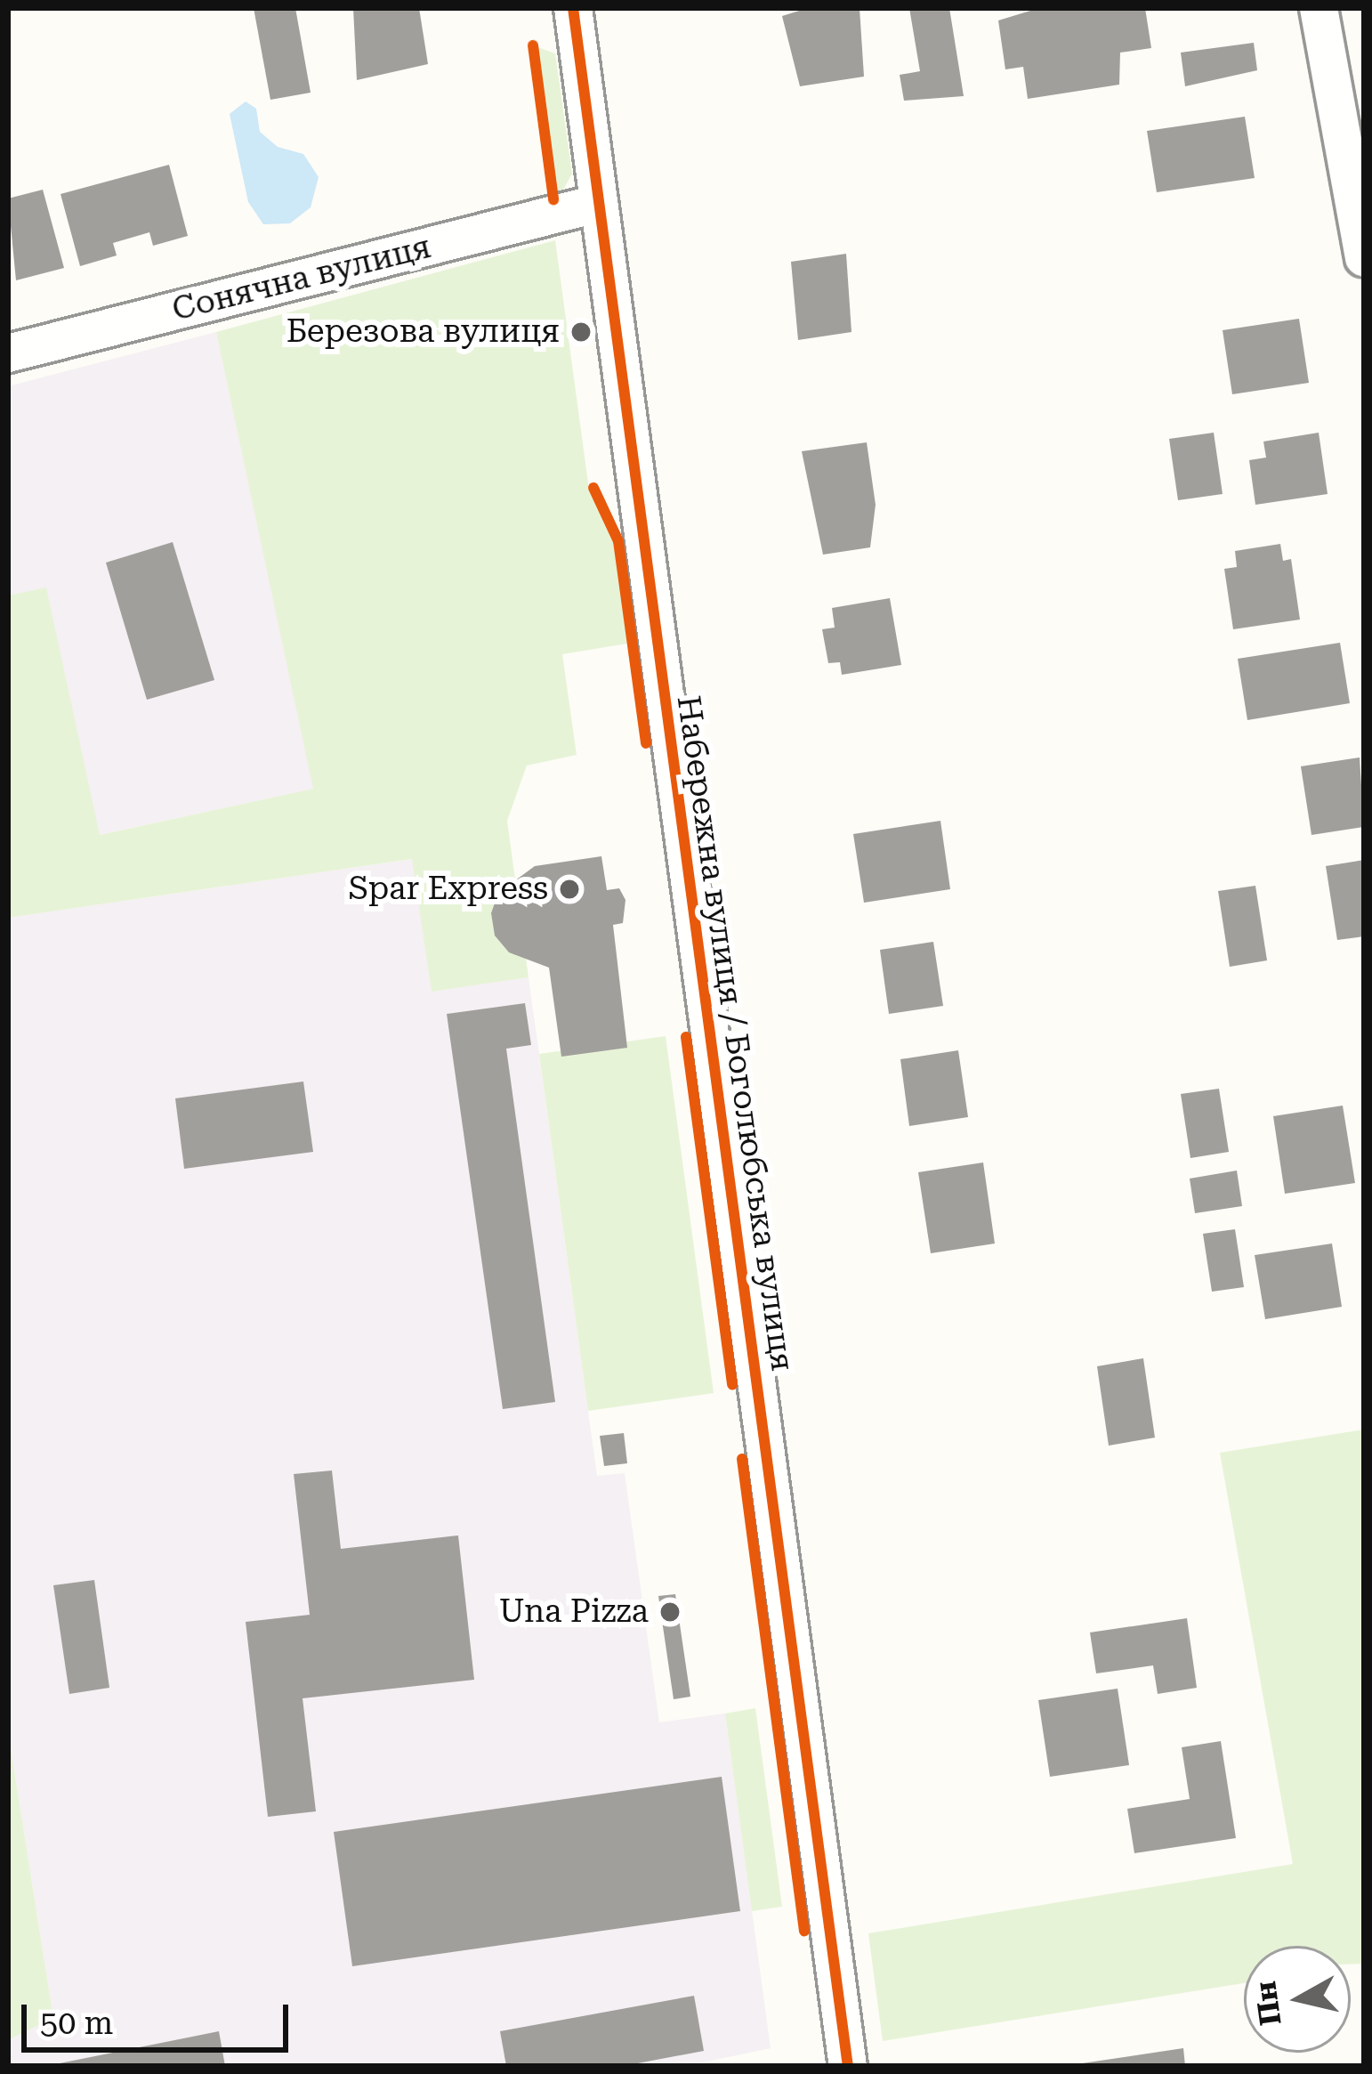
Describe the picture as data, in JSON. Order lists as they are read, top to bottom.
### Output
{
  "streets": {
    "street": ["Сонячна вулиця", "Набережна вулиця / Боголюбська вулиця"]
  },
  "crossings": [
    ["Сонячна вулиця", "Набережна вулиця / Боголюбська вулиця"]
  ],
  "places": ["Березова вулиця", "Spar Express", "Una Pizza"],
  "scale_bar": "50 m",
  "north": "left"
}
